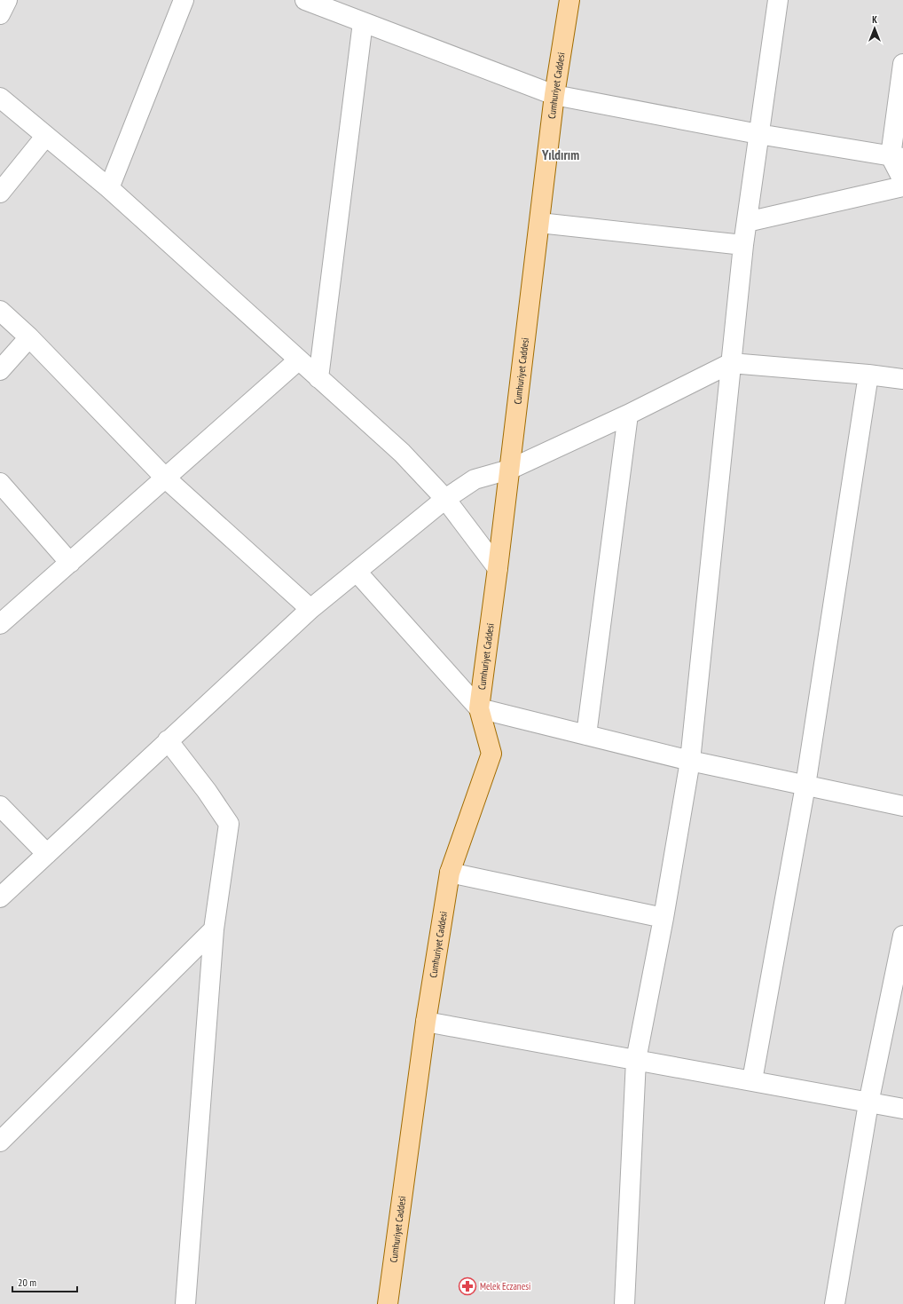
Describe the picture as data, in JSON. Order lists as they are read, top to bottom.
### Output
{
  "streets": {
    "main road": ["Cumhuriyet Caddesi"]
  },
  "districts": ["Yıldırım"],
  "places": {
    "pharmacy": ["Melek Eczanesi"]
  },
  "scale_bar": "20 m",
  "north": "top"
}
